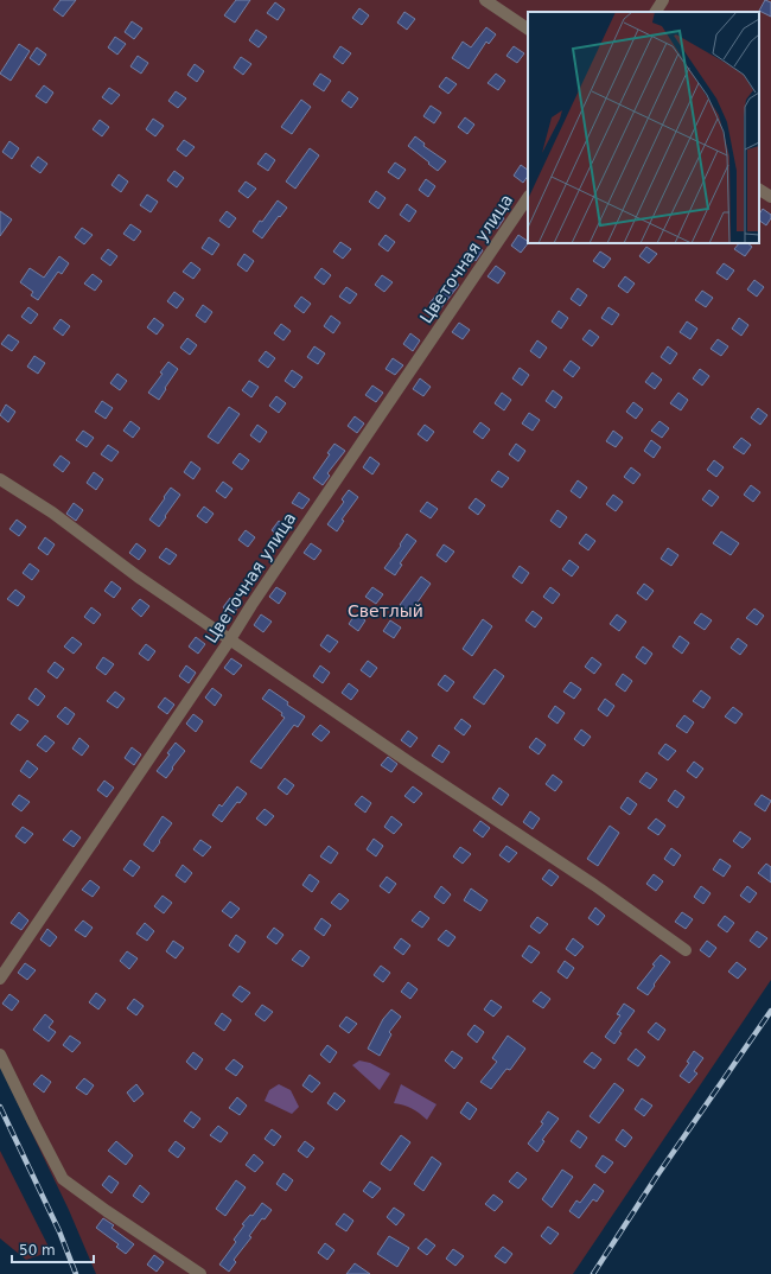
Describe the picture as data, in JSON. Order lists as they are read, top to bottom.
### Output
{
  "streets": {
    "street": ["Цветочная улица"]
  },
  "parks": ["Светлый"],
  "scale_bar": "50 m"
}
